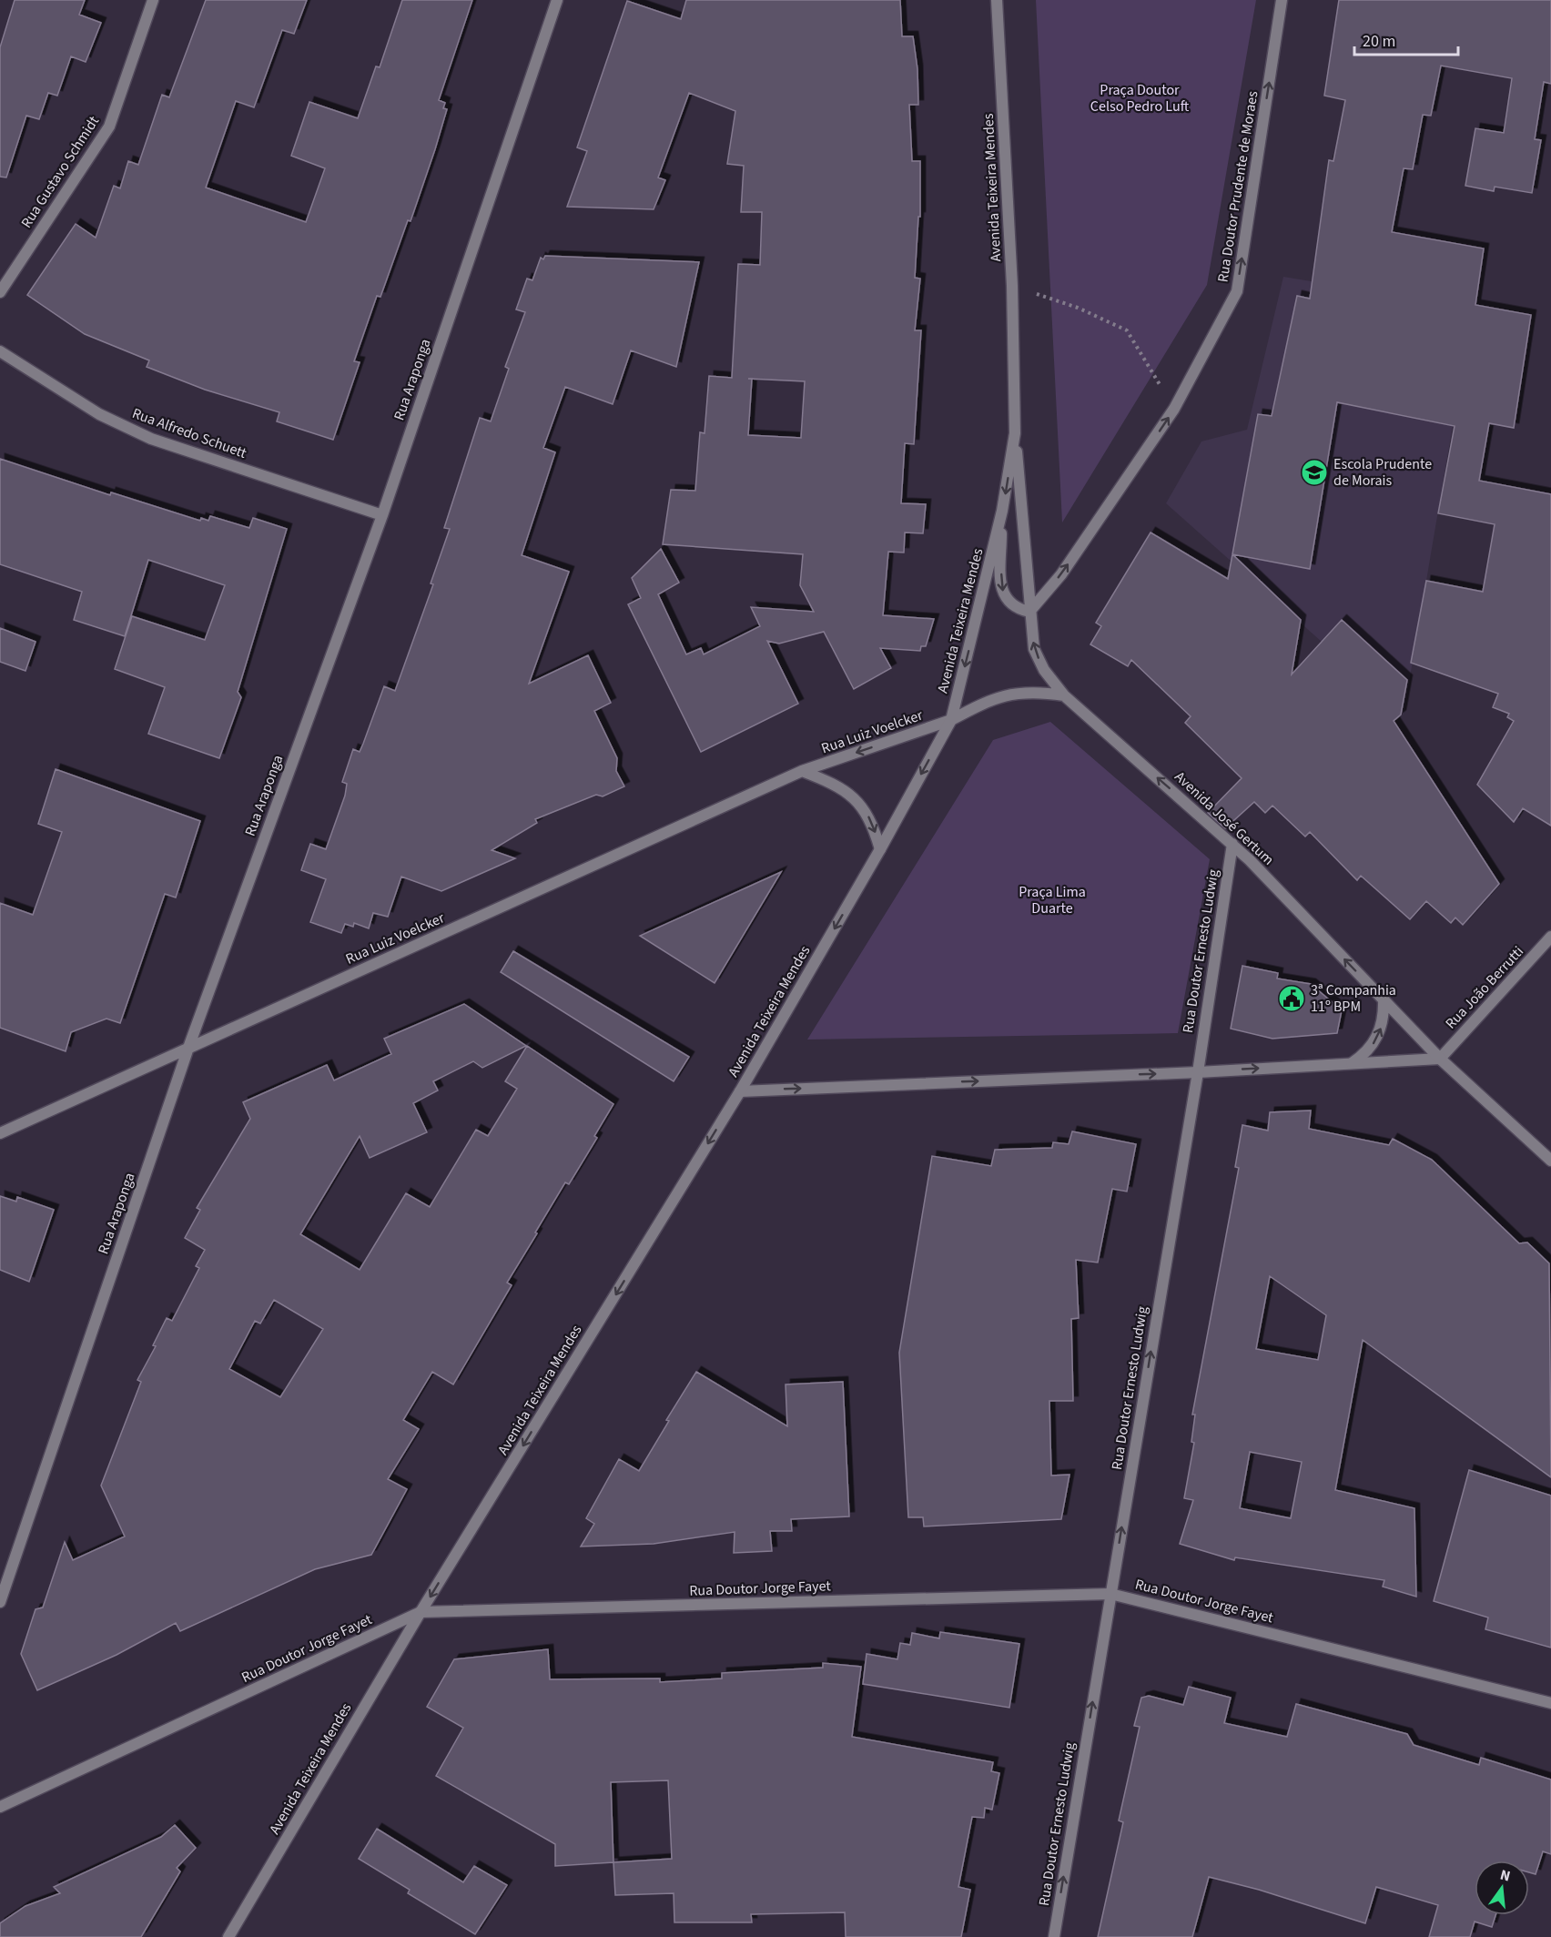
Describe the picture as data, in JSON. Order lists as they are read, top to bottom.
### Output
{
  "streets": {
    "street": [
      "Rua Gustavo Schmidt",
      "Rua Doutor Prudente de Moraes",
      "Avenida Teixeira Mendes",
      "Rua Araponga",
      "Rua Alfredo Schuett",
      "Rua Luiz Voelcker",
      "Avenida José Gertum",
      "Rua Doutor Ernesto Ludwig",
      "Rua João Berrutti",
      "Rua Doutor Jorge Fayet"
    ]
  },
  "crossings": [
    ["Rua Doutor Prudente de Moraes", "Avenida José Gertum"],
    ["Avenida Teixeira Mendes", "Rua Luiz Voelcker"],
    ["Avenida Teixeira Mendes", "Avenida José Gertum"],
    ["Avenida Teixeira Mendes", "Rua Doutor Jorge Fayet"],
    ["Rua Araponga", "Rua Alfredo Schuett"],
    ["Rua Araponga", "Rua Luiz Voelcker"],
    ["Rua Luiz Voelcker", "Avenida José Gertum"],
    ["Avenida José Gertum", "Rua Doutor Ernesto Ludwig"],
    ["Avenida José Gertum", "Rua João Berrutti"],
    ["Rua Doutor Ernesto Ludwig", "Rua Doutor Jorge Fayet"]
  ],
  "one_way": [
    "Rua Doutor Prudente de Moraes",
    "Avenida Teixeira Mendes",
    "Avenida José Gertum",
    "Rua Doutor Ernesto Ludwig"
  ],
  "parks": ["Praça Doutor Celso Pedro Luft", "Praça Lima Duarte"],
  "places": {
    "school or university": ["Escola Prudente de Morais"],
    "public building": ["3ª Companhia 11º BPM"]
  },
  "scale_bar": "20 m",
  "north": "top"
}
